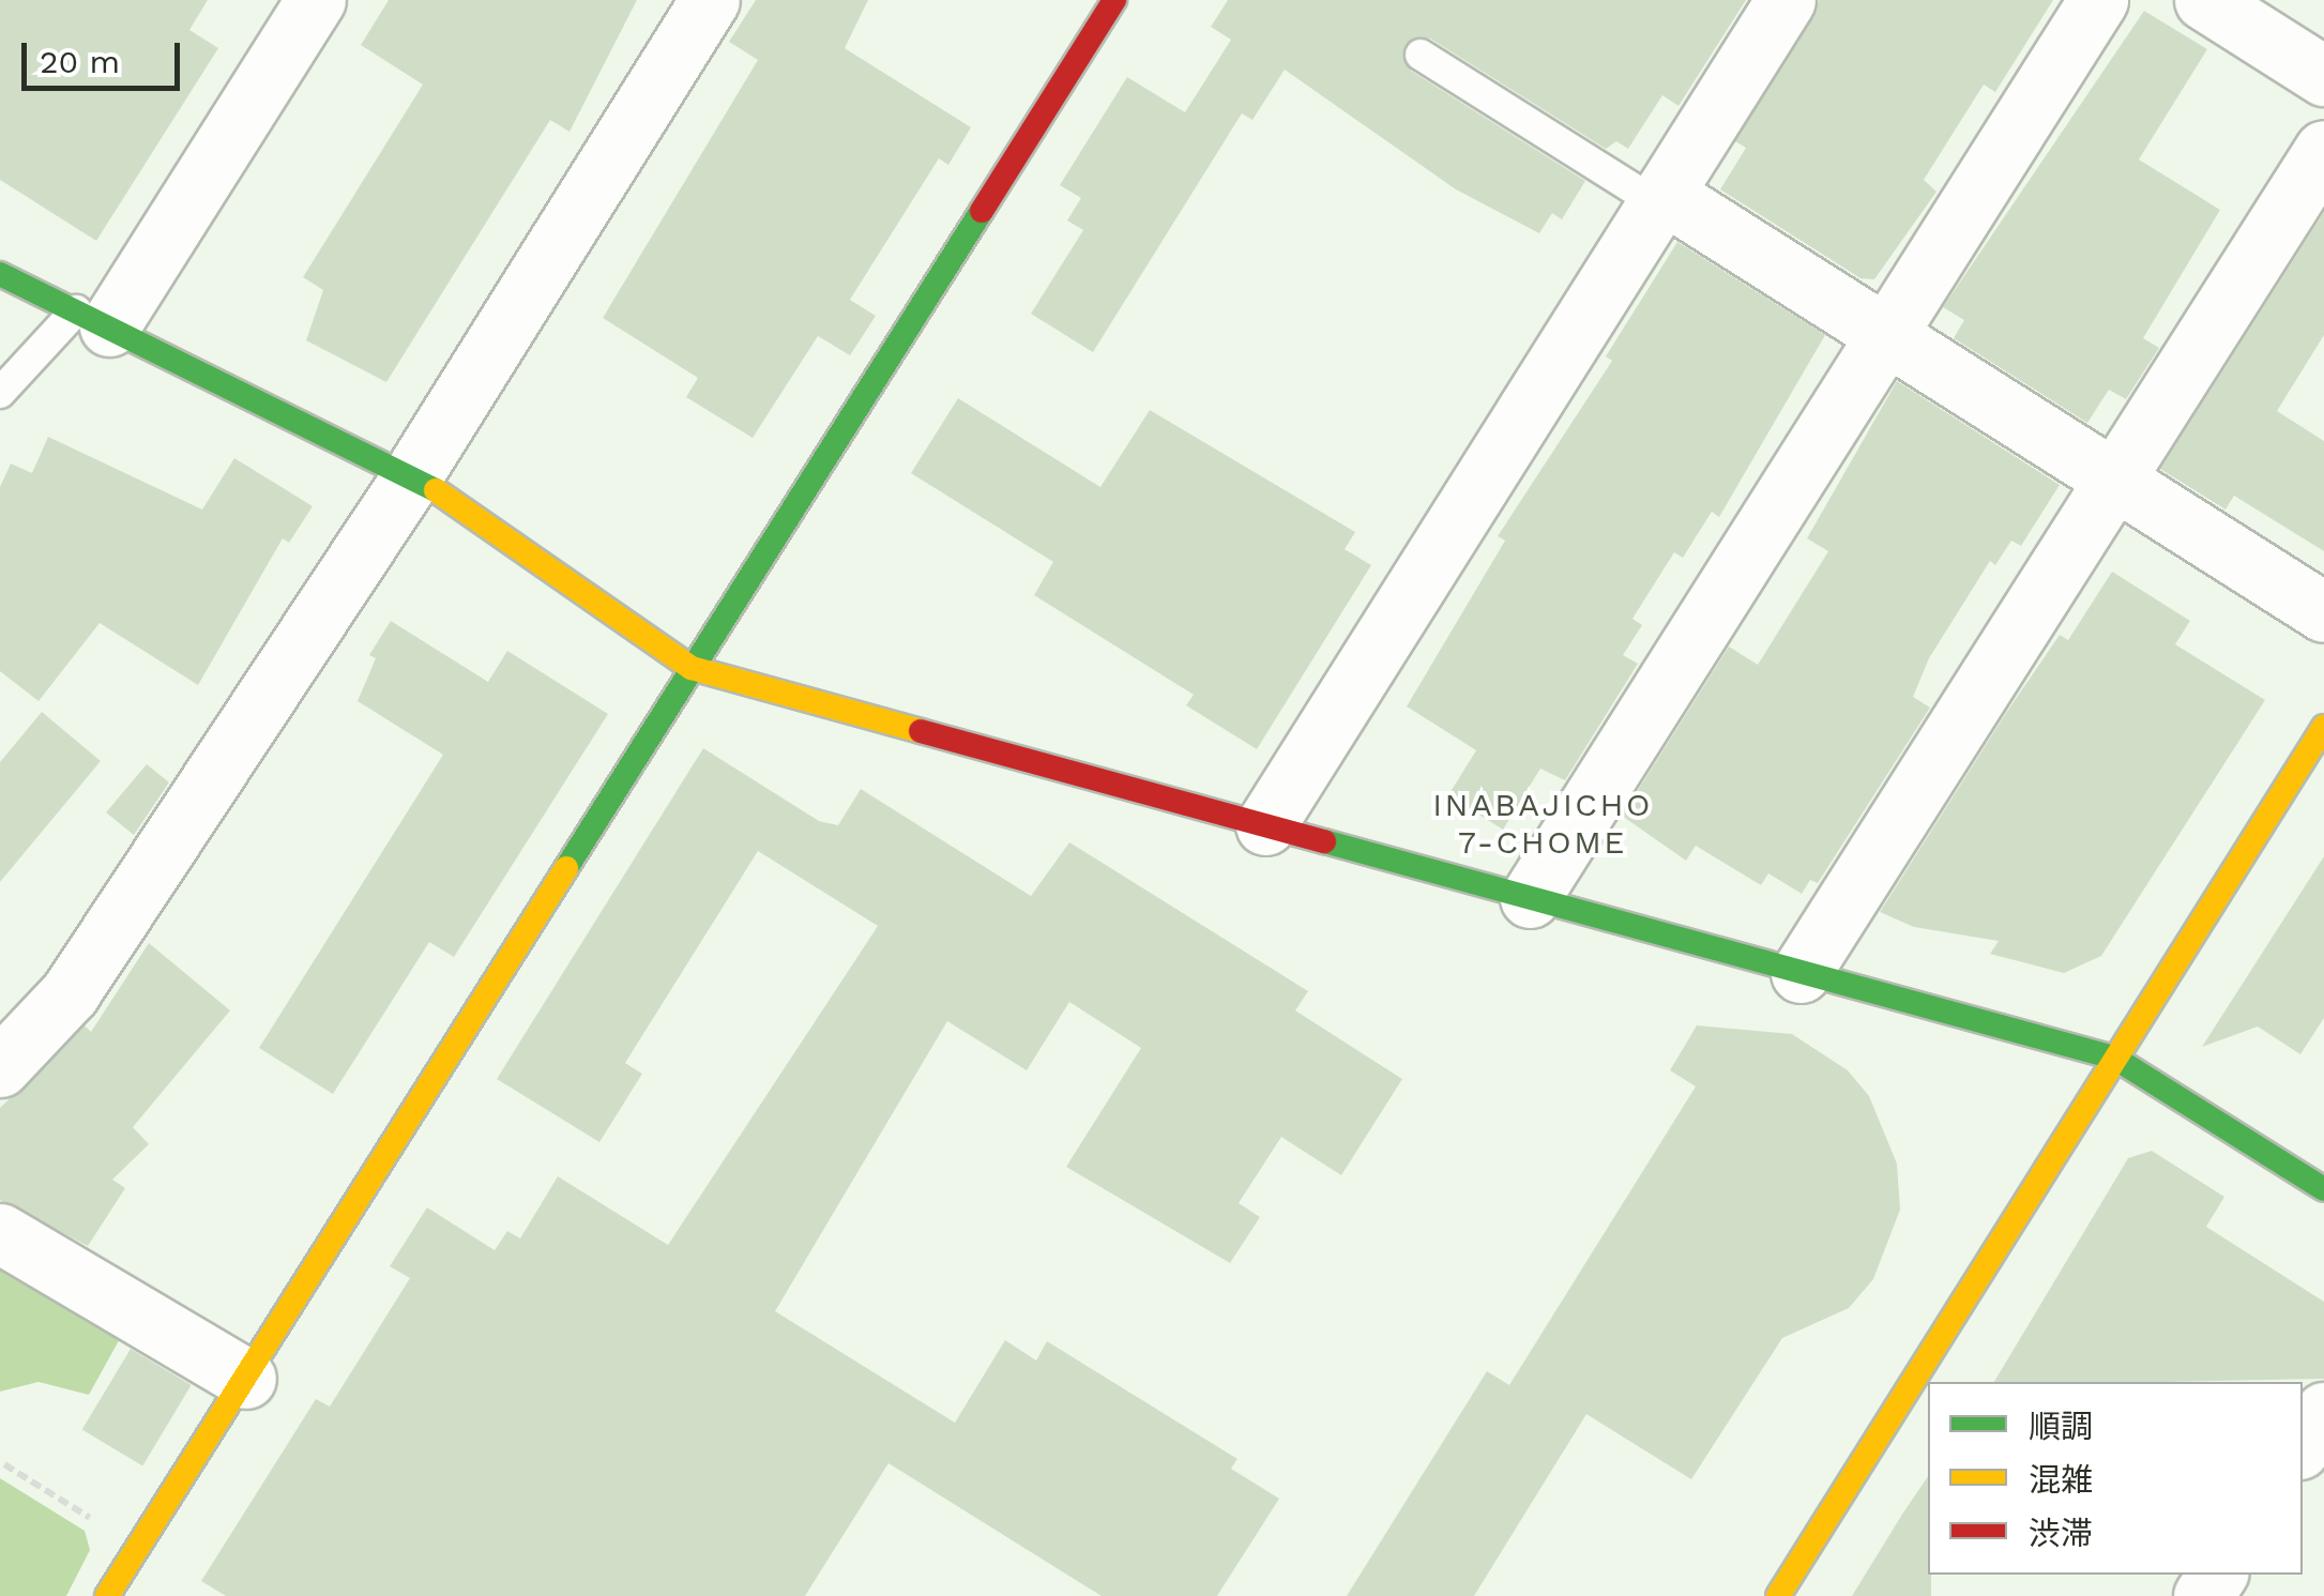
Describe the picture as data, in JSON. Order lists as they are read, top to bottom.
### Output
{
  "districts": ["INABAJICHO 7-CHOME"],
  "legend": ["順調", "混雑", "渋滞"],
  "scale_bar": "20 m"
}
